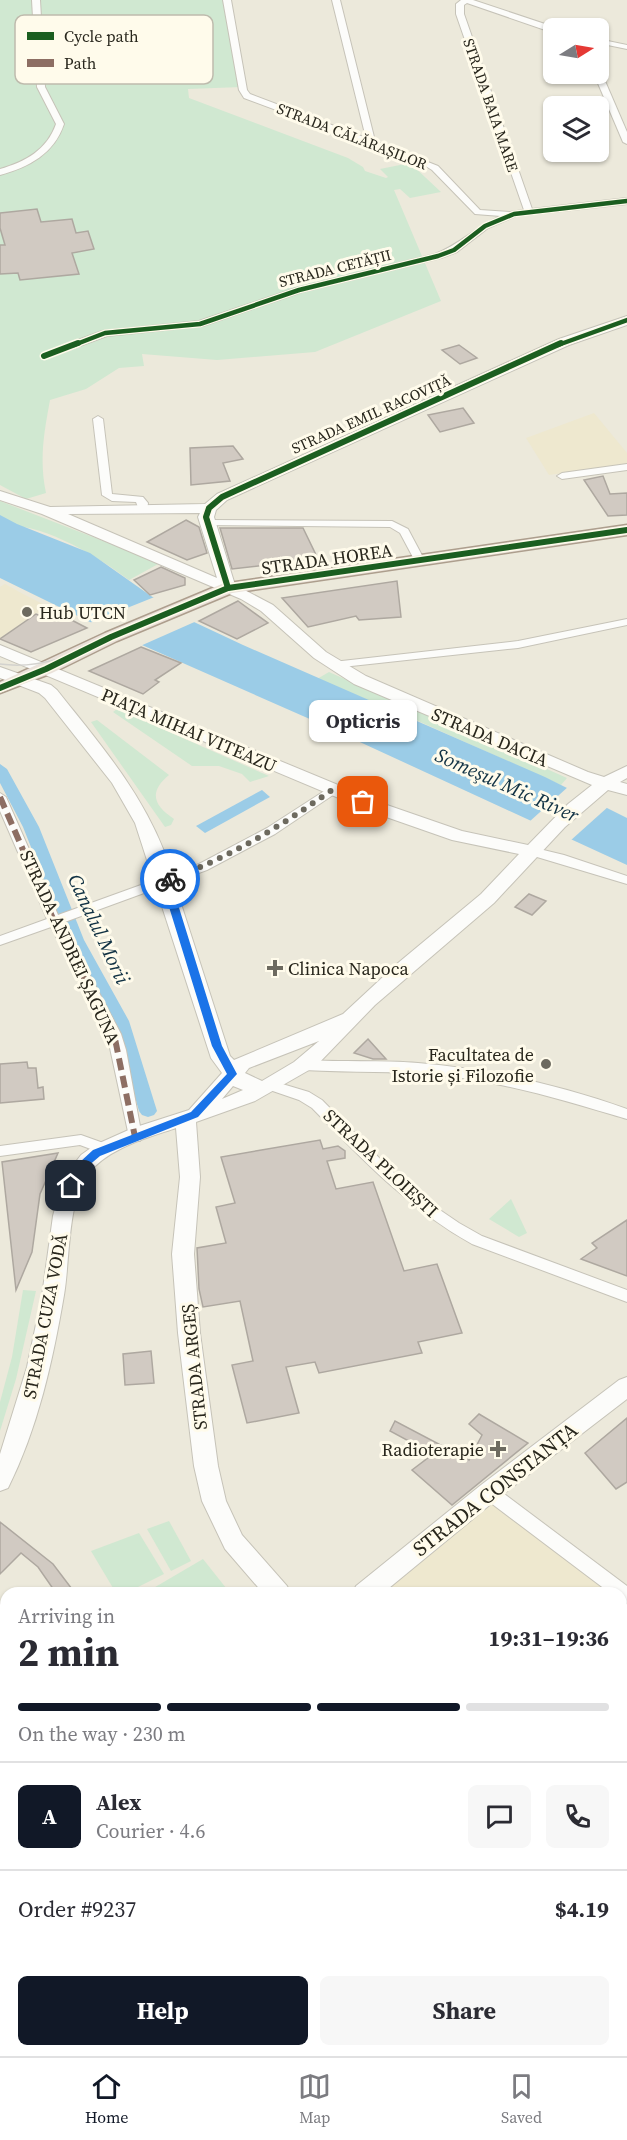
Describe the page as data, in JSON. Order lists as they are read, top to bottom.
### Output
{
  "streets": {
    "main road": [
      "STRADA EMIL RACOVIȚĂ",
      "STRADA HOREA",
      "PIAȚA MIHAI VITEAZU",
      "STRADA DACIA",
      "STRADA CUZA VODĂ",
      "STRADA ARGEȘ",
      "STRADA CONSTANȚA"
    ],
    "street": [
      "STRADA BAIA MARE",
      "STRADA CĂLĂRAȘILOR",
      "STRADA CETĂȚII",
      "STRADA ANDREI ȘAGUNA",
      "STRADA PLOIEȘTI"
    ]
  },
  "crossings": [
    ["STRADA BAIA MARE", "STRADA CETĂȚII"],
    ["STRADA CĂLĂRAȘILOR", "STRADA CETĂȚII"],
    ["STRADA HOREA", "PIAȚA MIHAI VITEAZU"],
    ["STRADA HOREA", "STRADA DACIA"],
    ["STRADA ANDREI ȘAGUNA", "STRADA CUZA VODĂ"],
    ["STRADA PLOIEȘTI", "STRADA CUZA VODĂ"],
    ["STRADA CUZA VODĂ", "STRADA ARGEȘ"]
  ],
  "water": ["Someşul Mic River", "Canalul Morii"],
  "places": {
    "other": ["Hub UTCN", "Opticris", "Facultatea de Istorie și Filozofie"],
    "health": ["Clinica Napoca", "Radioterapie"]
  },
  "legend": ["Cycle path", "Path"],
  "north": "right",
  "page": {
    "bubble": "Opticris",
    "heading": ["2 min", "Arriving in", "19:31–19:36"],
    "panel": [
      "Alex",
      "Courier · 4.6",
      "Order #9237",
      "$4.19"
    ],
    "bar": "On the way · 230 m",
    "round": "A",
    "buttons": ["Help", "Share"],
    "tabs": ["Home", "Map", "Saved"]
  }
}
